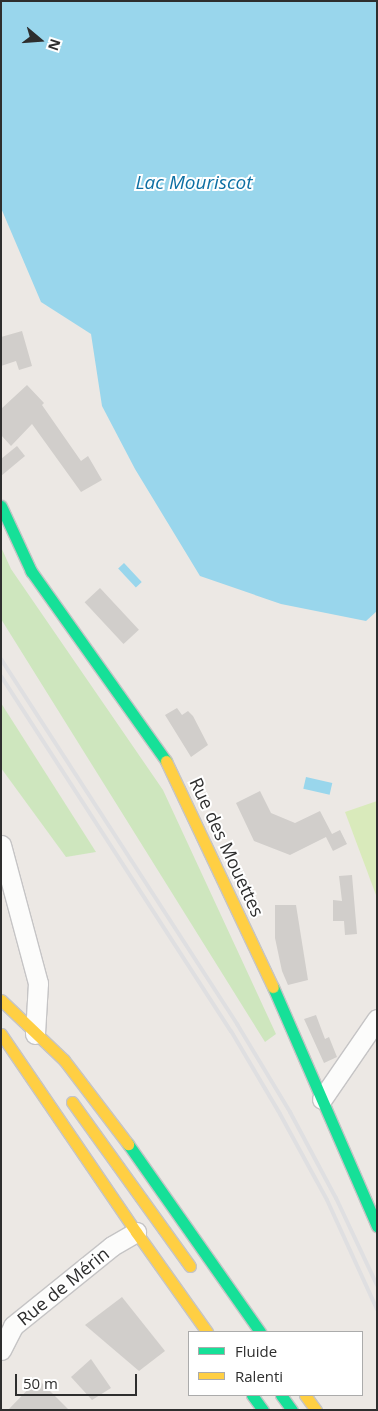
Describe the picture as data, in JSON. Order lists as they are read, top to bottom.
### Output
{
  "streets": {
    "main road": ["Rue des Mouettes"],
    "street": ["Rue de Mérin"]
  },
  "water": ["Lac Mouriscot"],
  "legend": ["Fluide", "Ralenti"],
  "scale_bar": "50 m",
  "north": "right"
}
